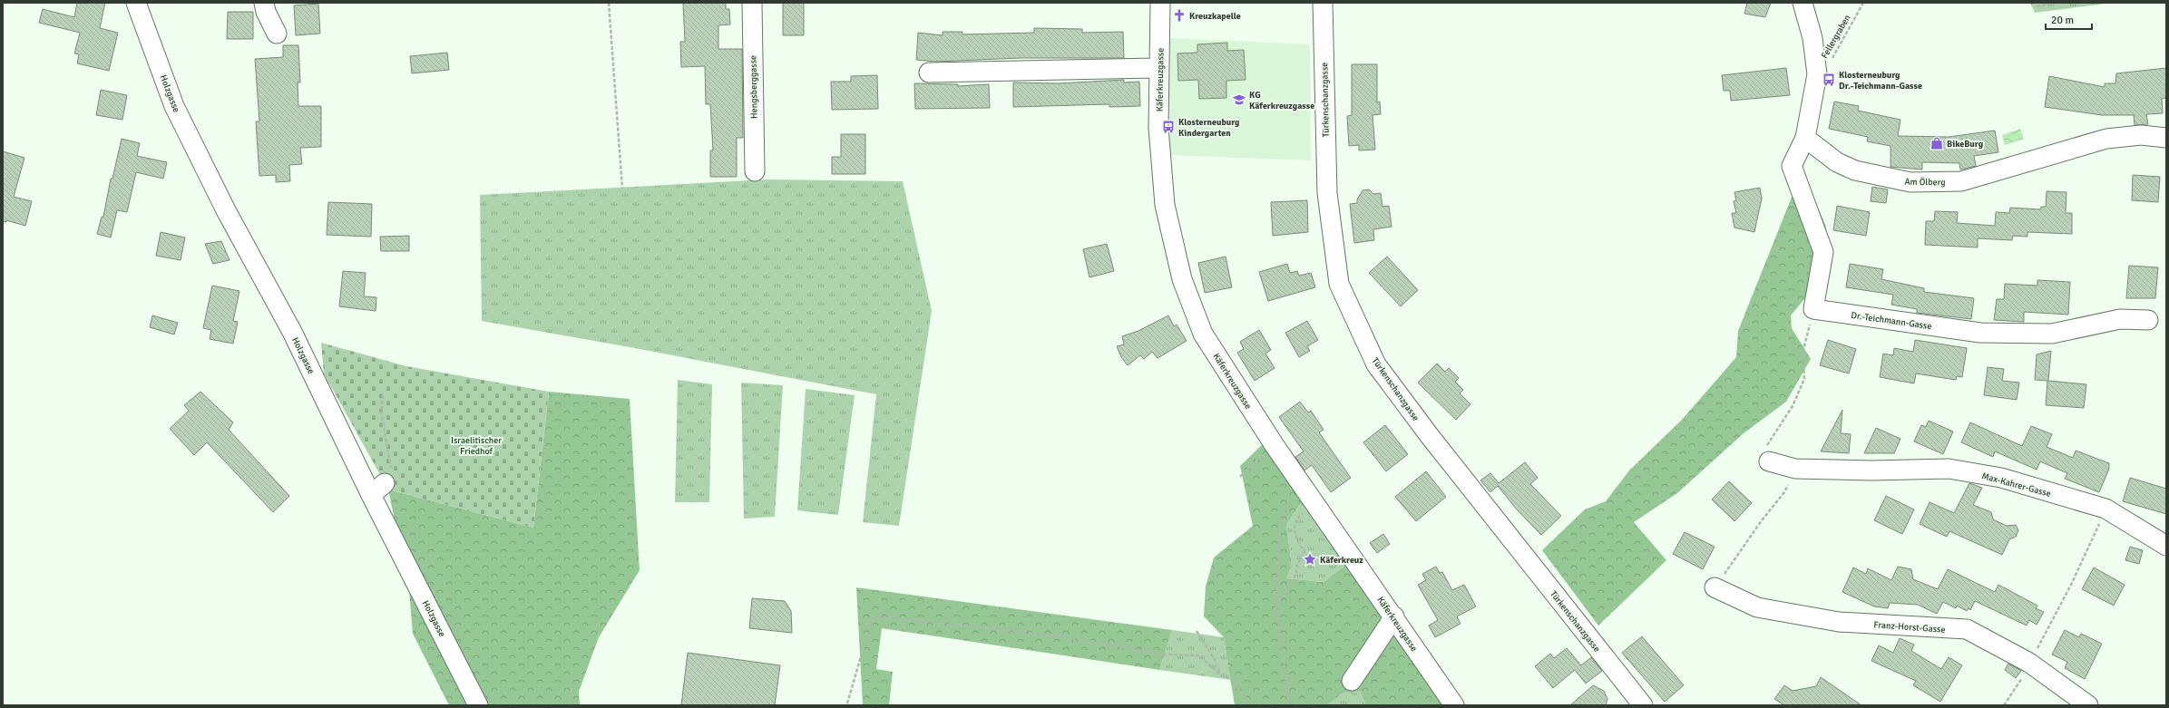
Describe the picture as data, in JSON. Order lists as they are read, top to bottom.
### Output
{
  "streets": {
    "street": [
      "Käferkreuzgasse",
      "Hengsberggasse",
      "Holzgasse",
      "Türkenschanzgasse",
      "Am Ölberg",
      "Dr.-Teichmann-Gasse",
      "Max-Kahrer-Gasse",
      "Franz-Horst-Gasse"
    ],
    "path": ["Fellergraben"]
  },
  "parks": ["Israelitischer Friedhof"],
  "places": {
    "church": ["Kreuzkapelle"],
    "bus stop": ["Klosterneuburg Dr.-Teichmann-Gasse", "Klosterneuburg Kindergarten"],
    "school or university": ["KG Käferkreuzgasse"],
    "shop": ["BikeBurg"],
    "place": ["Käferkreuz"]
  },
  "scale_bar": "20 m"
}
